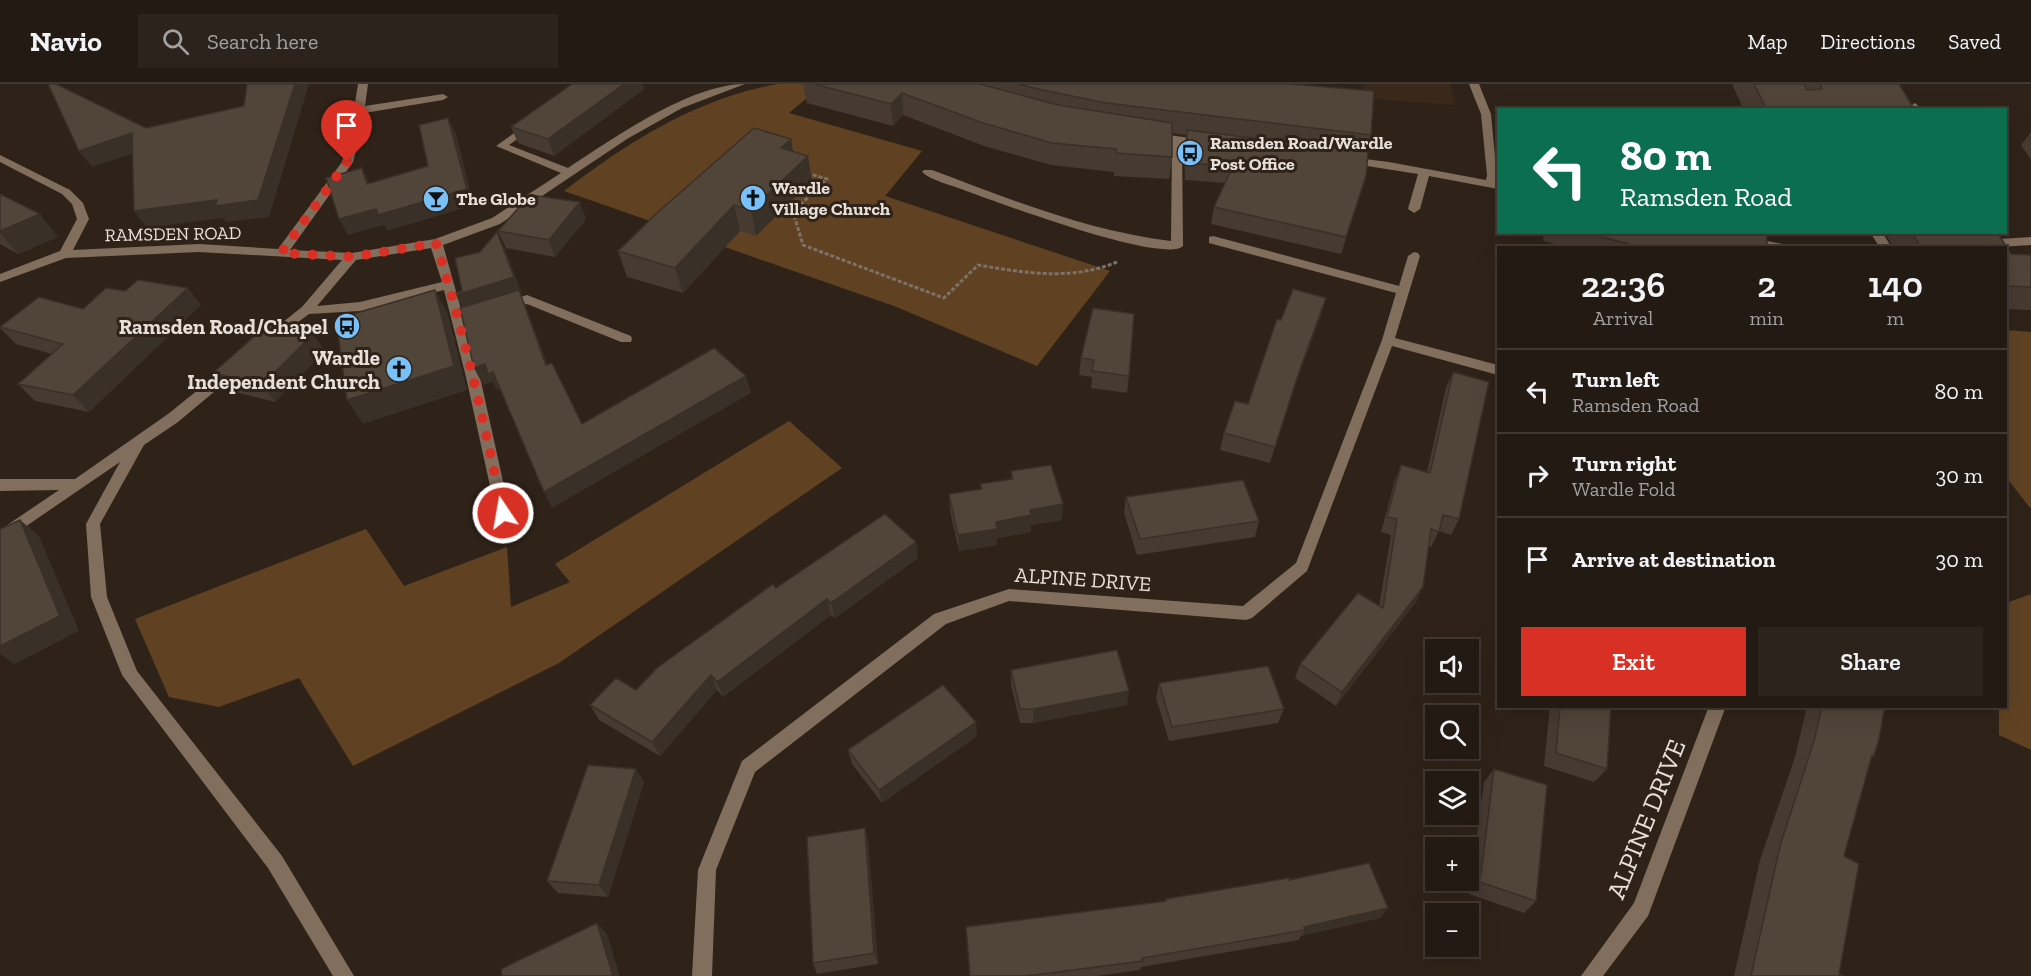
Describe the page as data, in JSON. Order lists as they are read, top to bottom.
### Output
{
  "streets": {
    "street": ["RAMSDEN ROAD", "ALPINE DRIVE"]
  },
  "places": {
    "bus stop": ["Ramsden Road/Wardle Post Office", "Ramsden Road/Chapel"],
    "church": ["Wardle Village Church", "Wardle Independent Church"],
    "bar": ["The Globe"]
  },
  "page": {
    "header": "Navio",
    "search": "Search here",
    "nav": ["Map", "Directions", "Saved"],
    "turn": ["80 m", "Ramsden Road"],
    "eta": [
      "22:36",
      "Arrival",
      "2",
      "min",
      "140",
      "m"
    ],
    "list": [
      {
        "name": "Turn left",
        "note": "Ramsden Road",
        "value": "80 m"
      },
      {
        "name": "Turn right",
        "note": "Wardle Fold",
        "value": "30 m"
      },
      {
        "name": "Arrive at destination",
        "value": "30 m"
      }
    ],
    "buttons": ["Exit", "Share"],
    "map_buttons": ["+", "−"]
  }
}
